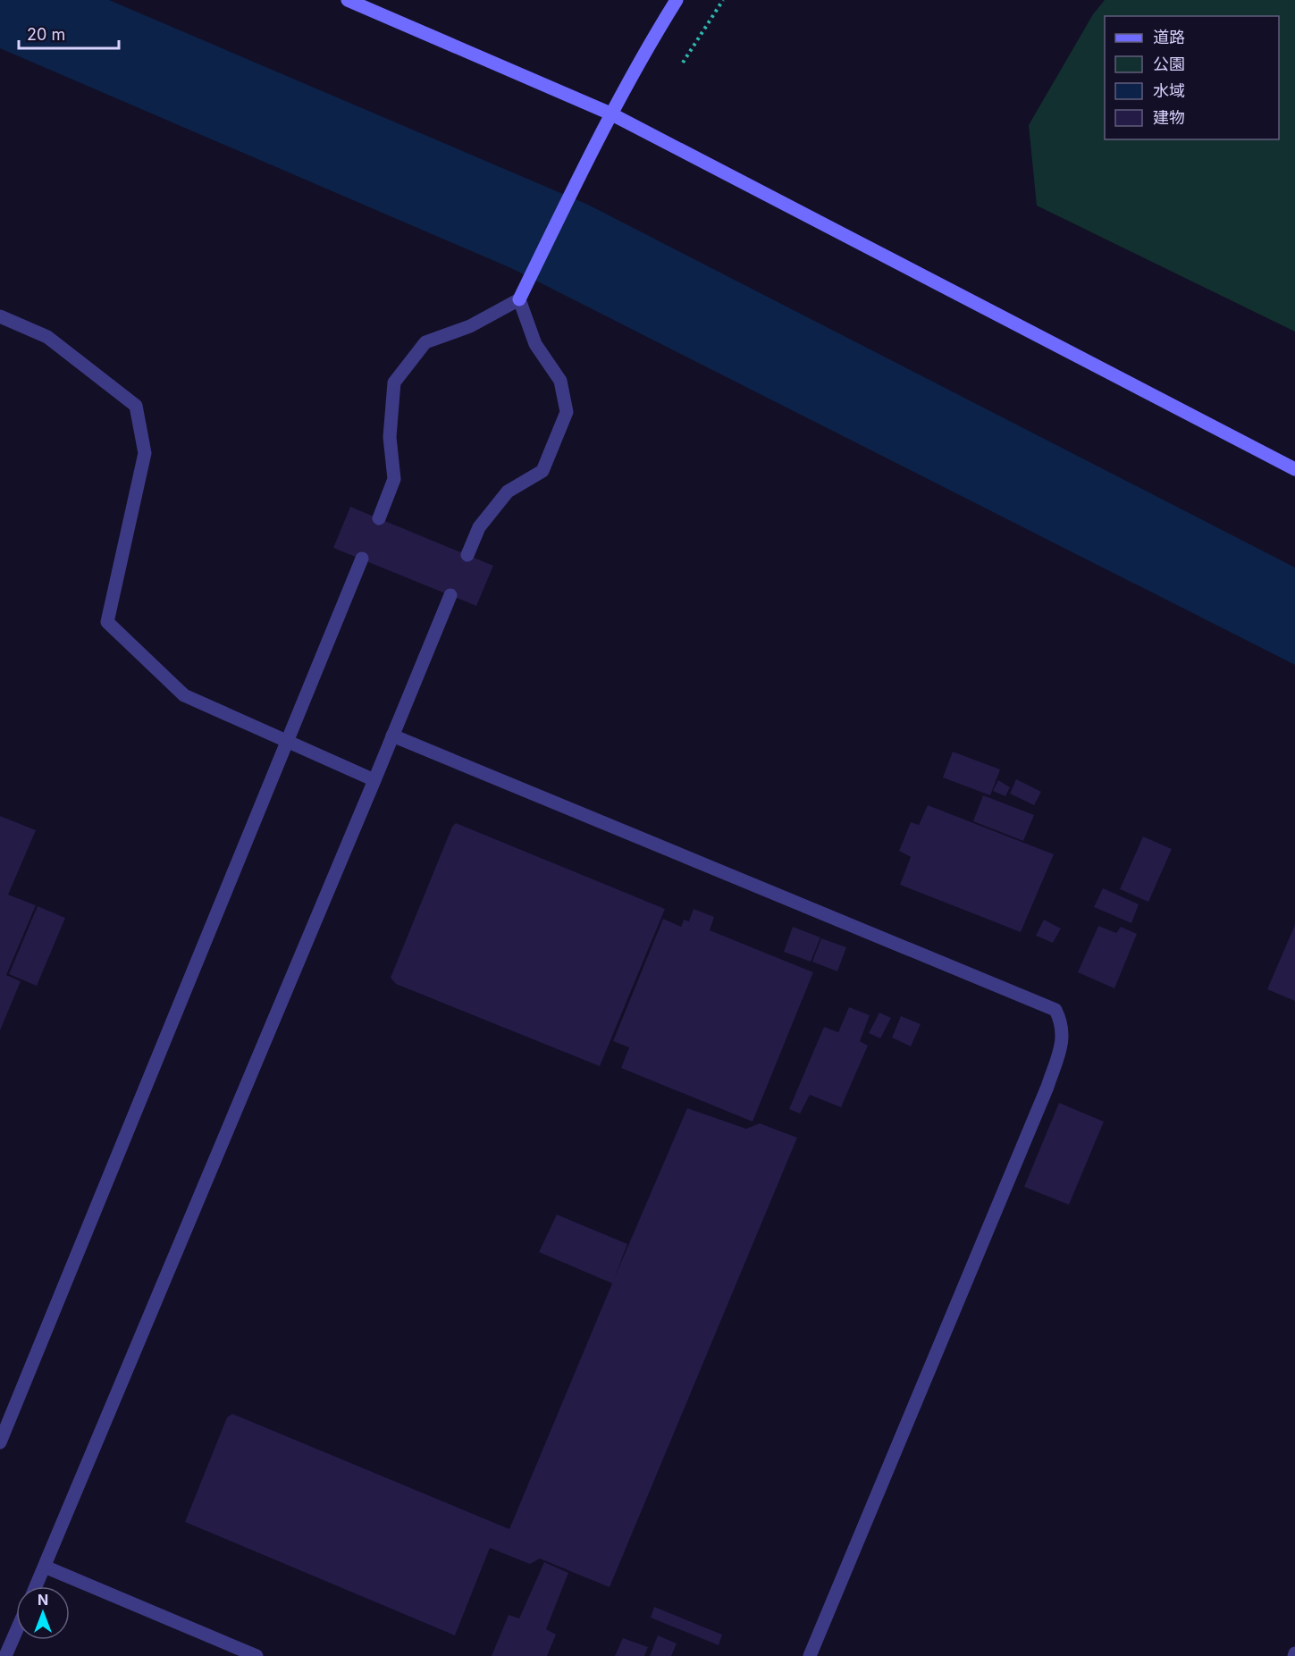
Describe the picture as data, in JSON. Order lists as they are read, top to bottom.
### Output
{
  "legend": [
    "道路",
    "公園",
    "水域",
    "建物"
  ],
  "scale_bar": "20 m",
  "north": "top"
}
